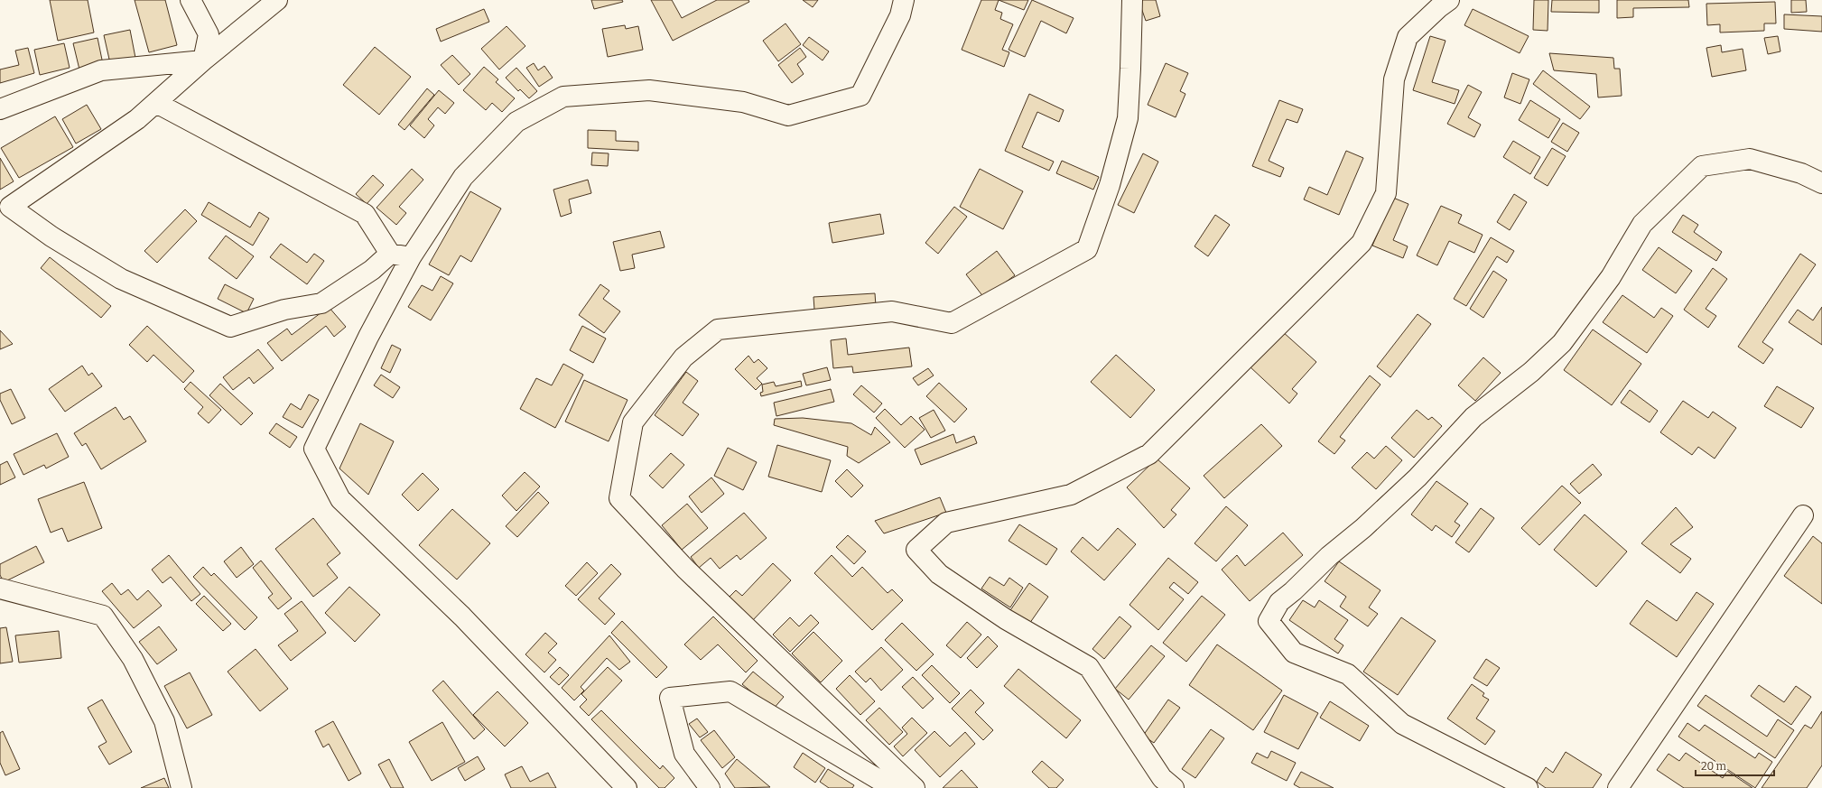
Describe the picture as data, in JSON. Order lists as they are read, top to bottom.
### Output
{
  "scale_bar": "20 m"
}
